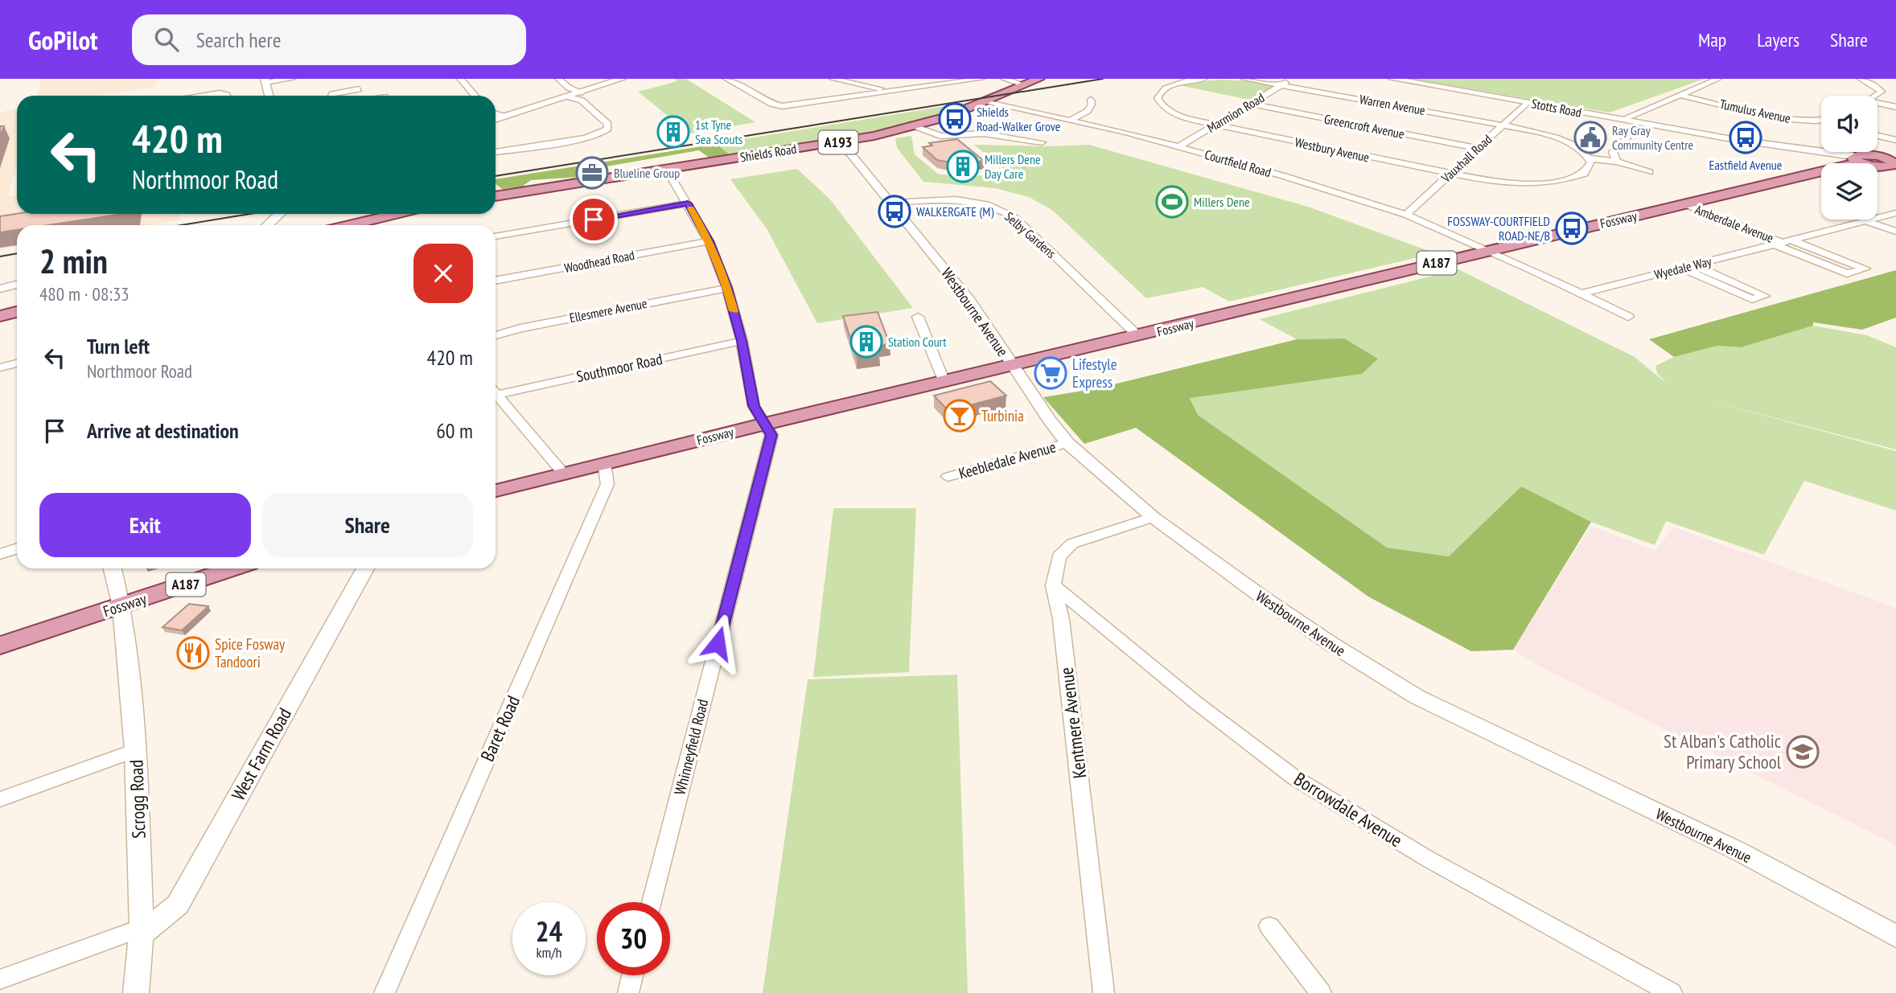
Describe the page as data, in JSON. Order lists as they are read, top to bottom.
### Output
{
  "streets": {
    "main road": [
      "A193",
      "Shields Road",
      "Fossway",
      "A187"
    ],
    "street": [
      "Warren Avenue",
      "Stotts Road",
      "Tumulus Avenue",
      "Marmion Road",
      "Greencroft Avenue",
      "Westbury Avenue",
      "Vauxhall Road",
      "Courtfield Road",
      "Amberdale Avenue",
      "Selby Gardens",
      "Woodhead Road",
      "Wyedale Way",
      "Ellesmere Avenue",
      "Westbourne Avenue",
      "Southmoor Road",
      "Keebledale Avenue",
      "Kentmere Avenue",
      "Baret Road",
      "Whinneyfield Road",
      "West Farm Road",
      "Scrogg Road",
      "Borrowdale Avenue"
    ]
  },
  "crossings": [
    ["Warren Avenue", "Marmion Road"],
    ["Warren Avenue", "Westbury Avenue"],
    ["Warren Avenue", "Vauxhall Road"],
    ["Stotts Road", "Vauxhall Road"],
    ["Stotts Road", "Fossway"],
    ["Marmion Road", "Greencroft Avenue"],
    ["Marmion Road", "Westbury Avenue"],
    ["Marmion Road", "Courtfield Road"],
    ["Greencroft Avenue", "Vauxhall Road"],
    ["Westbury Avenue", "Vauxhall Road"],
    ["Shields Road", "Courtfield Road"],
    ["Shields Road", "Westbourne Avenue"],
    ["Shields Road", "Whinneyfield Road"],
    ["Vauxhall Road", "Courtfield Road"],
    ["Courtfield Road", "Fossway"],
    ["Fossway", "Amberdale Avenue"],
    ["Fossway", "Selby Gardens"],
    ["Fossway", "A187"],
    ["Fossway", "Westbourne Avenue"],
    ["Fossway", "Baret Road"],
    ["Fossway", "Whinneyfield Road"],
    ["Fossway", "Scrogg Road"],
    ["Amberdale Avenue", "Wyedale Way"],
    ["Selby Gardens", "Westbourne Avenue"],
    ["Woodhead Road", "Whinneyfield Road"],
    ["Ellesmere Avenue", "Whinneyfield Road"],
    ["Westbourne Avenue", "Keebledale Avenue"],
    ["Westbourne Avenue", "Kentmere Avenue"],
    ["Southmoor Road", "Whinneyfield Road"],
    ["Kentmere Avenue", "Borrowdale Avenue"],
    ["West Farm Road", "Scrogg Road"]
  ],
  "places": {
    "bus stop": [
      "Shields Road-Walker Grove",
      "Eastfield Avenue",
      "WALKERGATE (M)",
      "FOSSWAY-COURTFIELD ROAD-NE/B"
    ],
    "building": ["1st Tyne Sea Scouts", "Millers Dene Day Care", "Station Court"],
    "public building": ["Ray Gray Community Centre"],
    "office": ["Blueline Group"],
    "sports": ["Millers Dene"],
    "supermarket": ["Lifestyle Express"],
    "bar": ["Turbinia"],
    "restaurant": ["Spice Fosway Tandoori"],
    "school or university": ["St Alban's Catholic Primary School"]
  },
  "page": {
    "header": "GoPilot",
    "search": "Search here",
    "nav": ["Map", "Layers", "Share"],
    "turn": ["420 m", "Northmoor Road"],
    "heading": ["2 min", "480 m · 08:33"],
    "list": [
      {
        "name": "Turn left",
        "note": "Northmoor Road",
        "value": "420 m"
      },
      {
        "name": "Arrive at destination",
        "value": "60 m"
      }
    ],
    "buttons": ["Exit", "Share"],
    "speed": "24 km/h",
    "limit": "30"
  }
}
